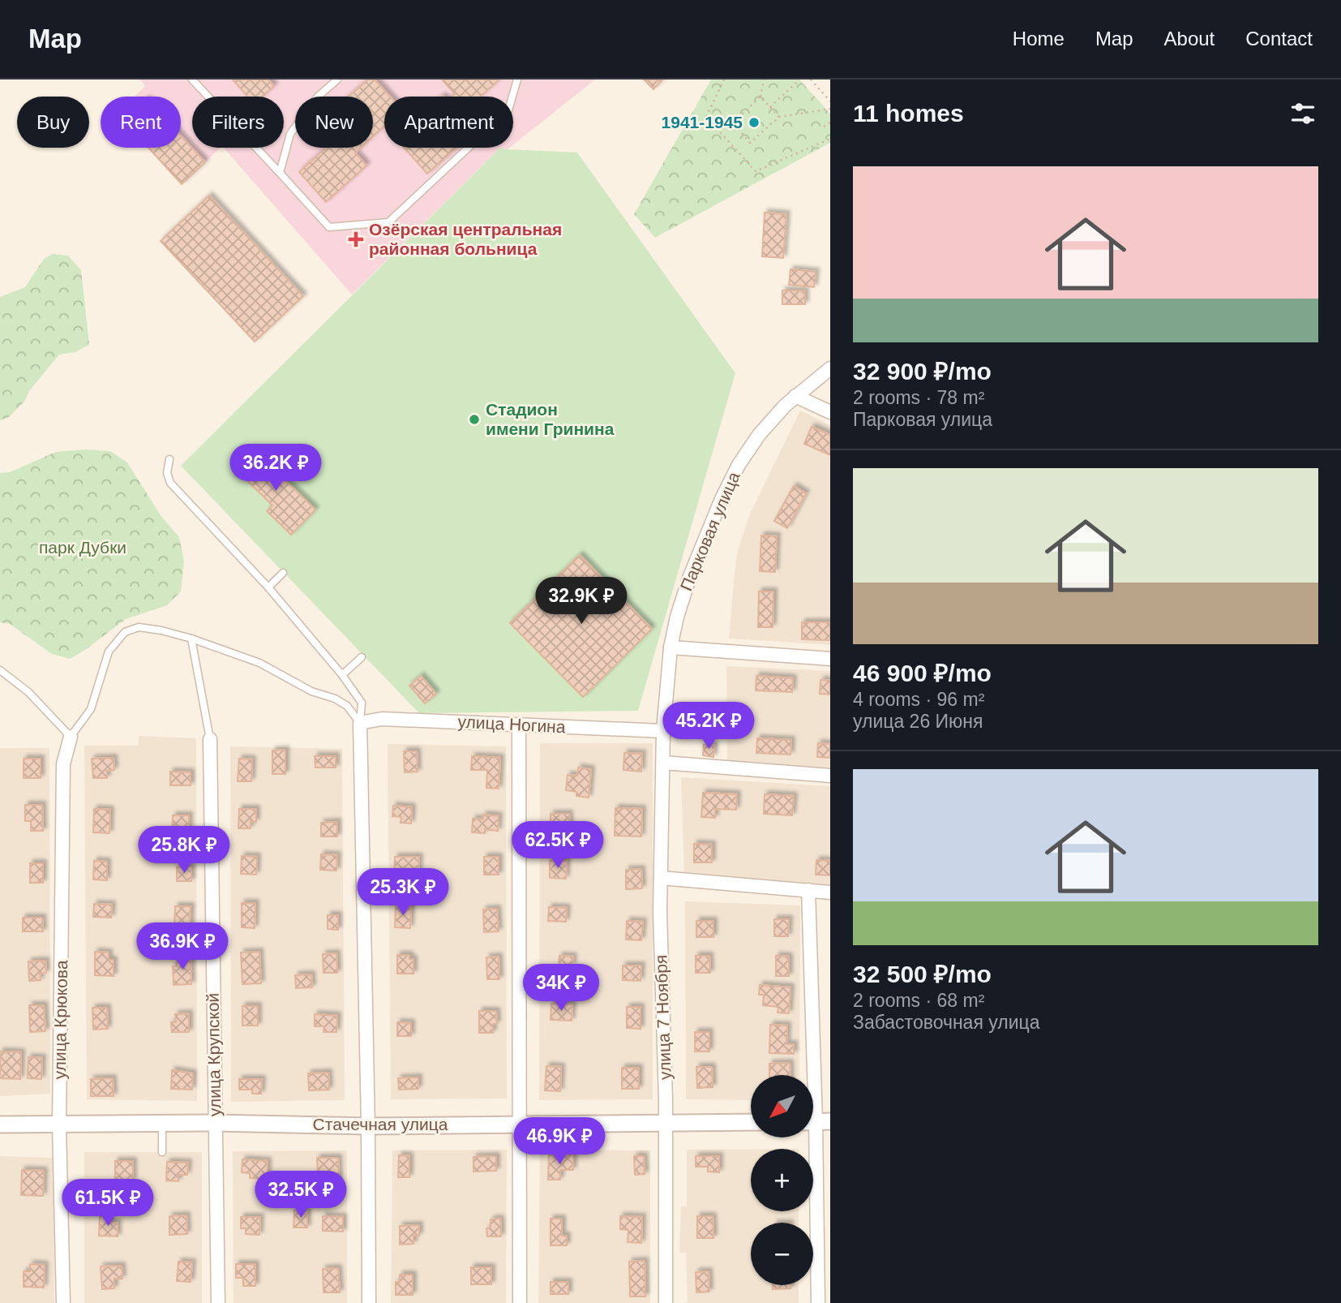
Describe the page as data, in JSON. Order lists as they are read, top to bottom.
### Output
{
  "streets": {
    "street": [
      "Парковая улица",
      "улица Ногина",
      "улица 7 Ноября",
      "улица Крюкова",
      "улица Крупской",
      "Стачечная улица"
    ]
  },
  "crossings": [
    ["Парковая улица", "улица Ногина"],
    ["Парковая улица", "улица 7 Ноября"],
    ["улица Ногина", "улица 7 Ноября"],
    ["улица 7 Ноября", "Стачечная улица"],
    ["улица Крюкова", "Стачечная улица"],
    ["улица Крупской", "Стачечная улица"]
  ],
  "parks": ["парк Дубки"],
  "places": {
    "other": ["1941-1945", "Стадион имени Гринина"],
    "health": ["Озёрская центральная районная больница"]
  },
  "north": "bottom left",
  "page": {
    "header": "Map",
    "nav": [
      "Home",
      "Map",
      "About",
      "Contact"
    ],
    "heading": "11 homes",
    "chip": [
      "Buy",
      "Rent",
      "Filters",
      "New",
      "Apartment"
    ],
    "list": [
      {
        "name": "32 900 ₽/mo",
        "note": "2 rooms · 78 m² · Парковая улица"
      },
      {
        "name": "46 900 ₽/mo",
        "note": "4 rooms · 96 m² · улица 26 Июня"
      },
      {
        "name": "32 500 ₽/mo",
        "note": "2 rooms · 68 m² · Забастовочная улица"
      }
    ],
    "price": [
      "36.2K ₽",
      "32.9K ₽",
      "45.2K ₽",
      "62.5K ₽",
      "25.8K ₽",
      "25.3K ₽",
      "36.9K ₽",
      "34K ₽",
      "46.9K ₽",
      "32.5K ₽",
      "61.5K ₽"
    ],
    "map_buttons": ["+", "−"]
  }
}
